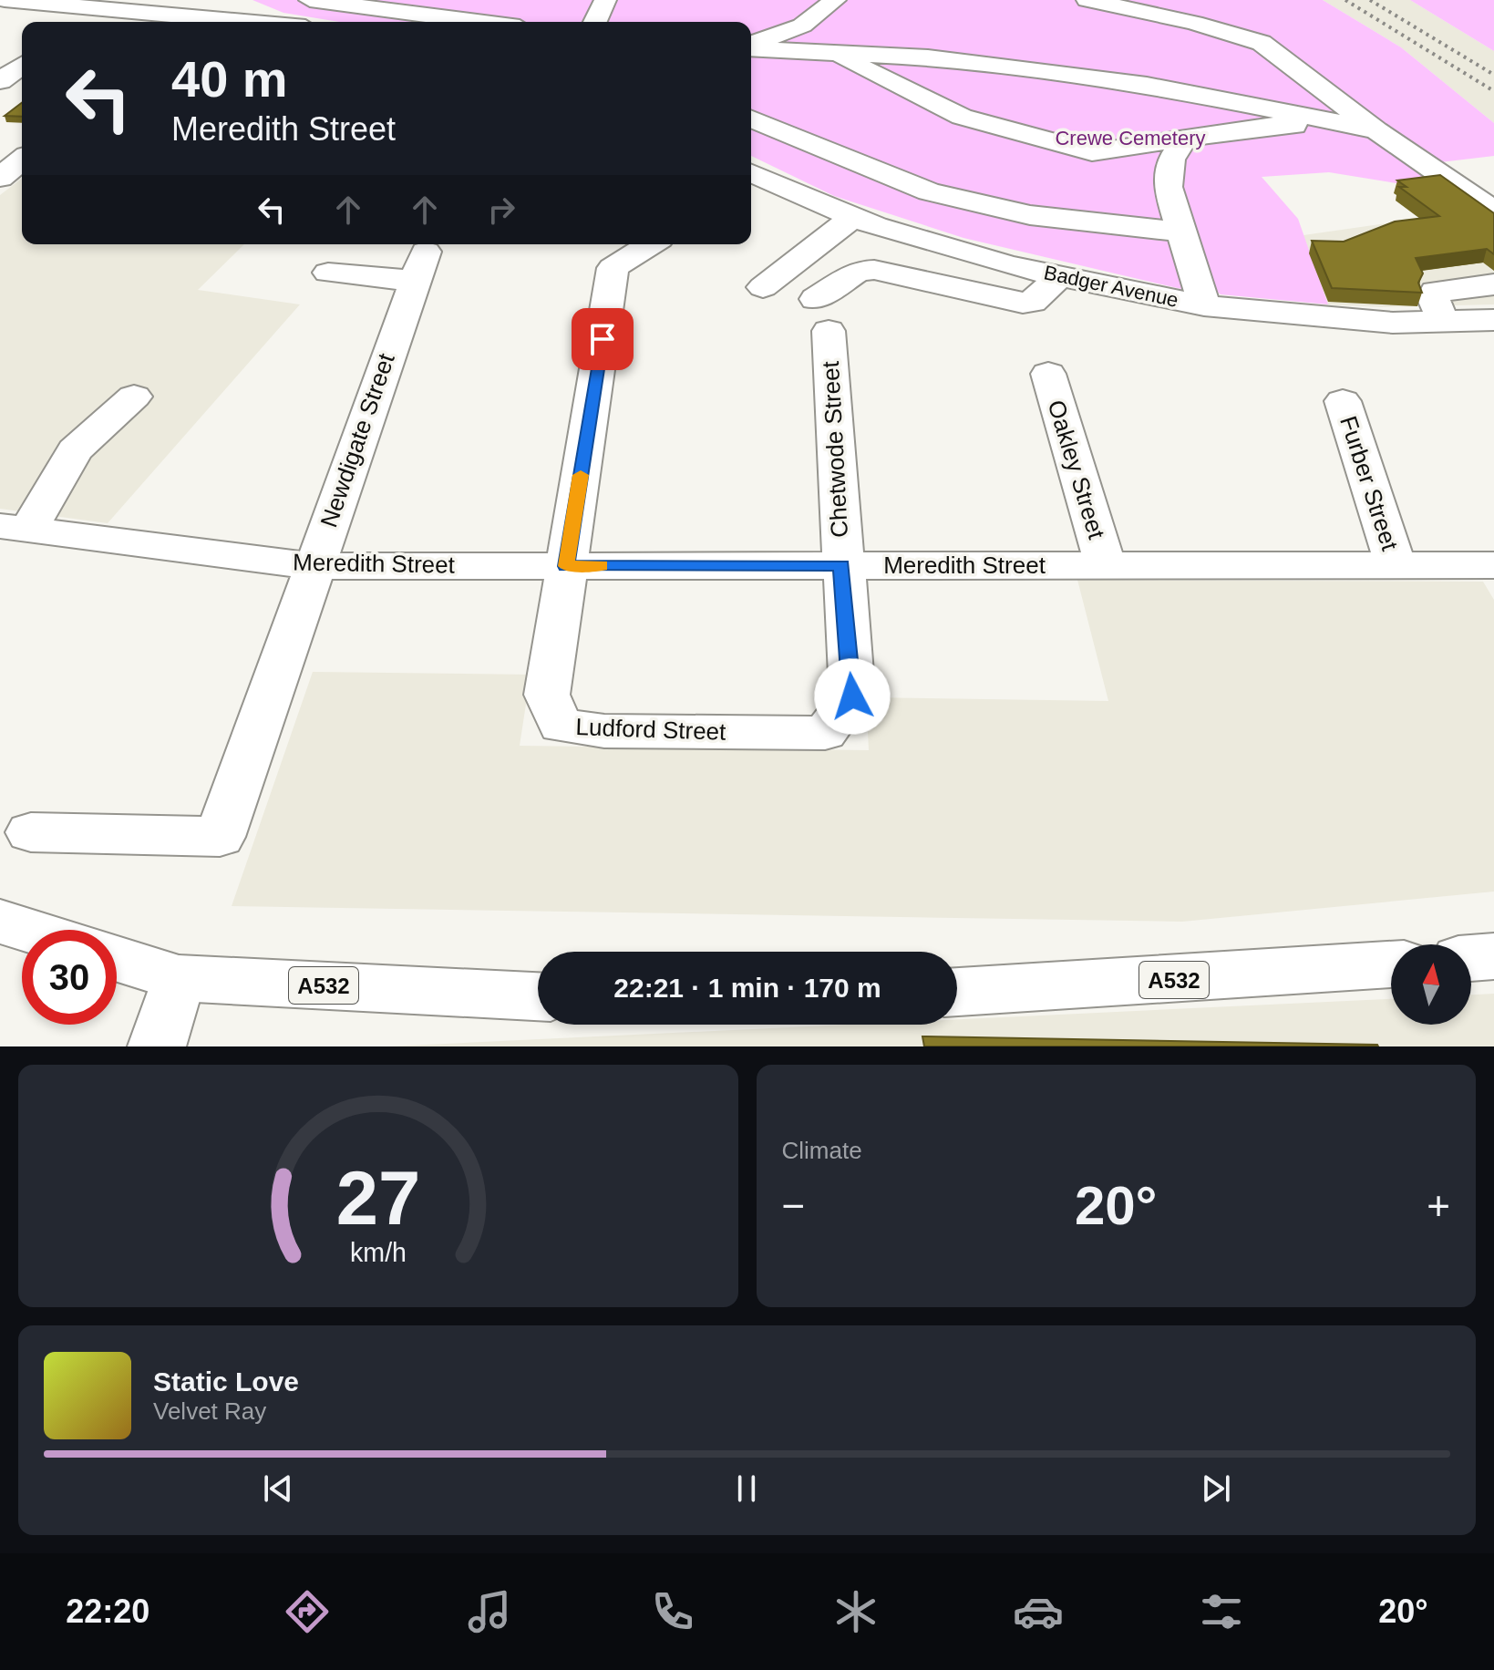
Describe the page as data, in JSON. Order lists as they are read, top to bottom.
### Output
{
  "streets": {
    "street": [
      "Badger Avenue",
      "Newdigate Street",
      "Chetwode Street",
      "Oakley Street",
      "Furber Street",
      "Meredith Street",
      "Ludford Street",
      "A532"
    ]
  },
  "crossings": [
    ["Badger Avenue", "Chetwode Street"],
    ["Newdigate Street", "Meredith Street"],
    ["Chetwode Street", "Meredith Street"],
    ["Chetwode Street", "Ludford Street"],
    ["Oakley Street", "Meredith Street"],
    ["Furber Street", "Meredith Street"],
    ["Meredith Street", "Ludford Street"]
  ],
  "parks": ["Crewe Cemetery"],
  "north": "top",
  "page": {
    "turn": ["40 m", "Meredith Street"],
    "limit": "30",
    "trip": "22:21 · 1 min · 170 m",
    "tile": "Climate",
    "heat": ["−", "20°", "+"],
    "song": ["Static Love", "Velvet Ray"],
    "tabs": ["22:20", "20°"],
    "gauge": ["27", "km/h"]
  }
}
